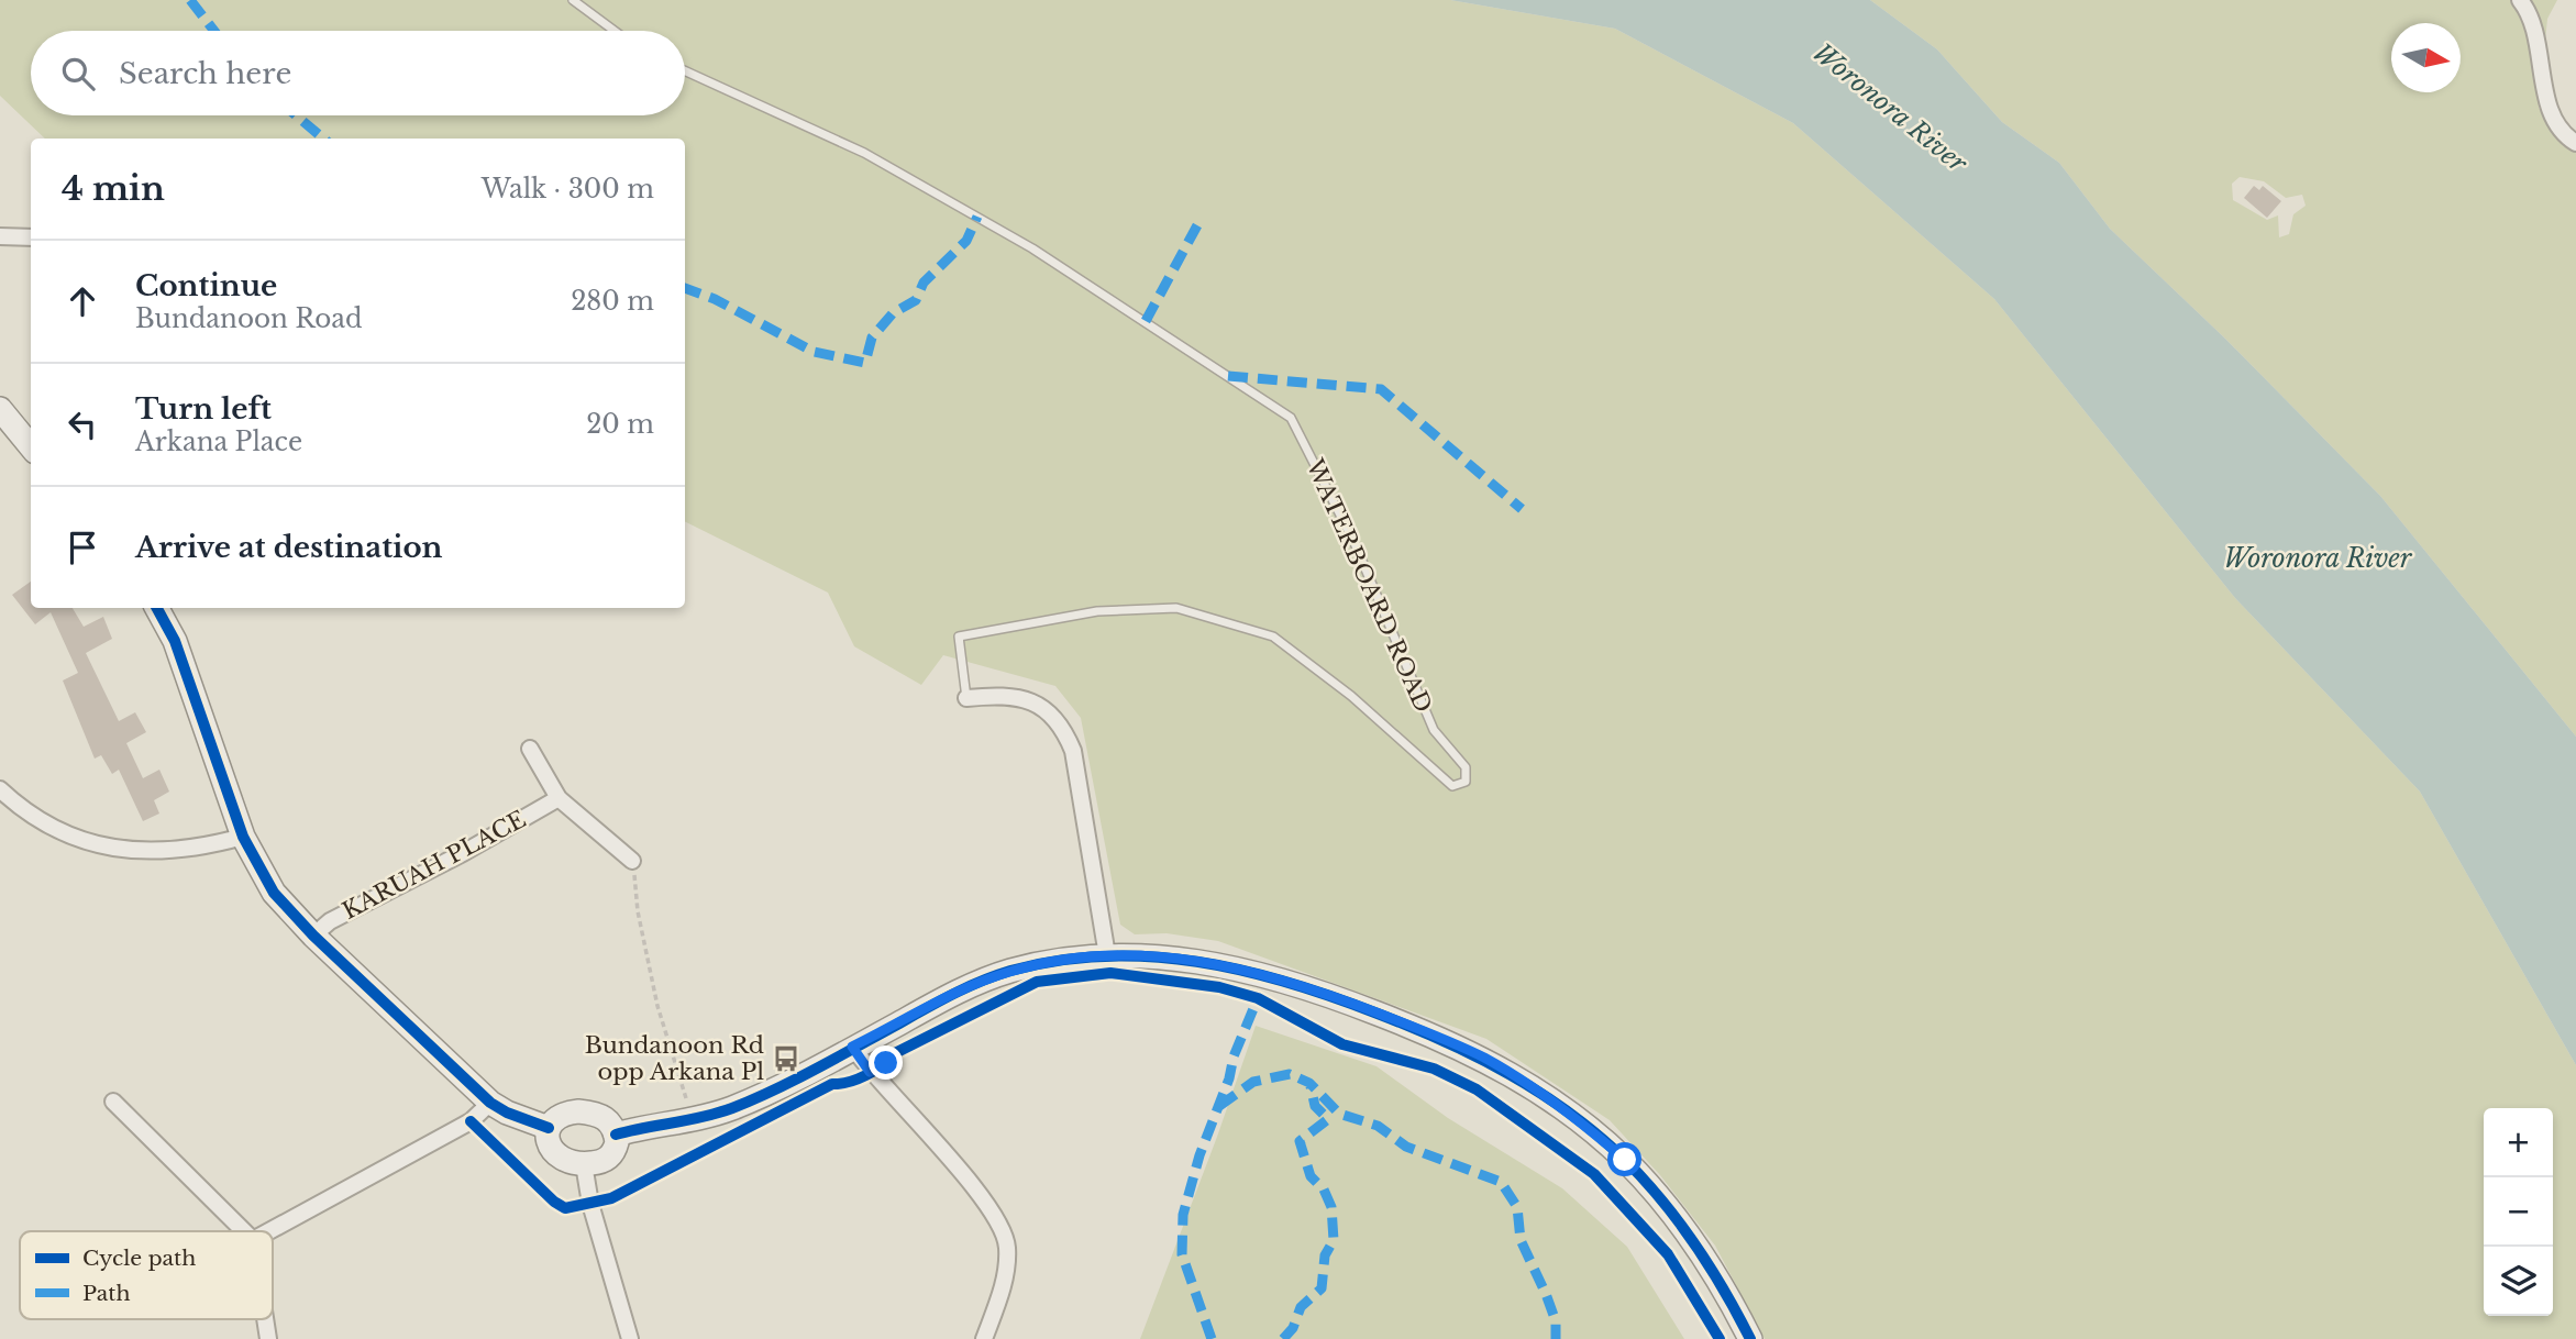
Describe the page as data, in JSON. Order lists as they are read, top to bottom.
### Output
{
  "streets": {
    "street": ["KARUAH PLACE"],
    "lane": ["WATERBOARD ROAD"]
  },
  "water": ["Woronora River"],
  "places": {
    "bus stop": ["Bundanoon Rd opp Arkana Pl"]
  },
  "legend": ["Cycle path", "Path"],
  "north": "right",
  "page": {
    "search": "Search here",
    "heading": ["4 min", "Walk · 300 m"],
    "list": [
      ["Continue", "Bundanoon Road", "280 m"],
      ["Turn left", "Arkana Place", "20 m"],
      "Arrive at destination"
    ],
    "map_buttons": ["+", "−"]
  }
}
